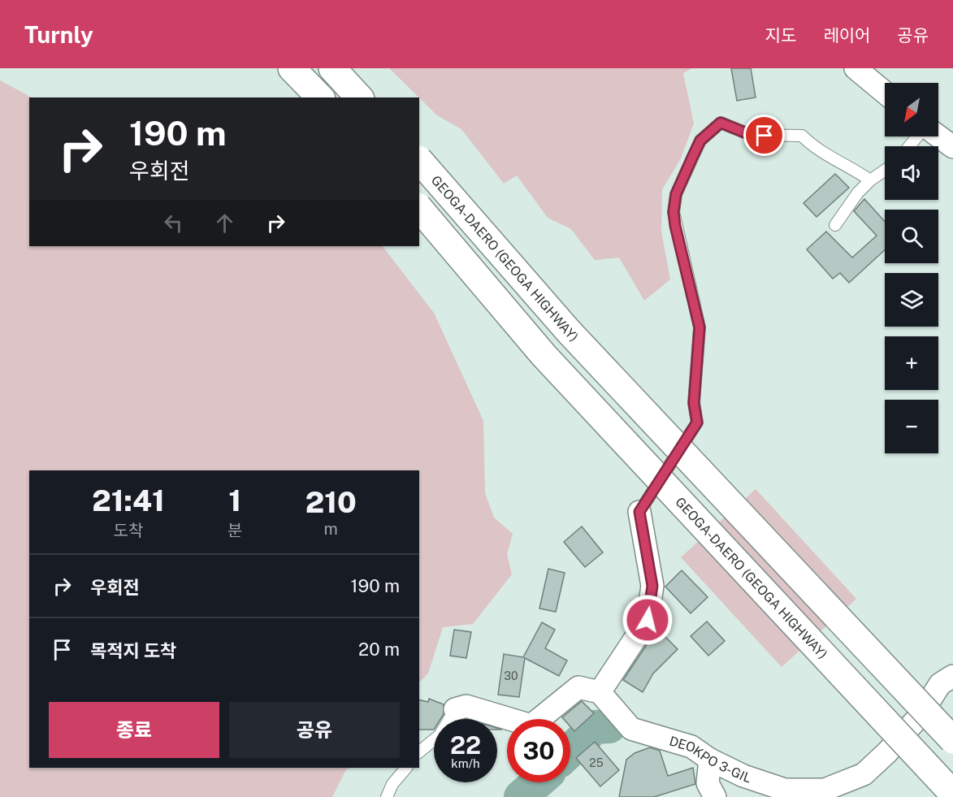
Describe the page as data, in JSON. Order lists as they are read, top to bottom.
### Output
{
  "streets": {
    "highway": ["GEOGA-DAERO (GEOGA HIGHWAY)"],
    "street": ["DEOKPO 3-GIL"]
  },
  "house_numbers": ["30", "25"],
  "north": "bottom left",
  "page": {
    "header": "Turnly",
    "nav": ["지도", "레이어", "공유"],
    "map_buttons": ["+", "−"],
    "turn": ["190 m", "우회전"],
    "eta": [
      "21:41",
      "도착",
      "1",
      "분",
      "210",
      "m"
    ],
    "list": [
      {
        "name": "우회전",
        "value": "190 m"
      },
      {
        "name": "목적지 도착",
        "value": "20 m"
      }
    ],
    "buttons": ["종료", "공유"],
    "speed": "22 km/h",
    "limit": "30"
  }
}
